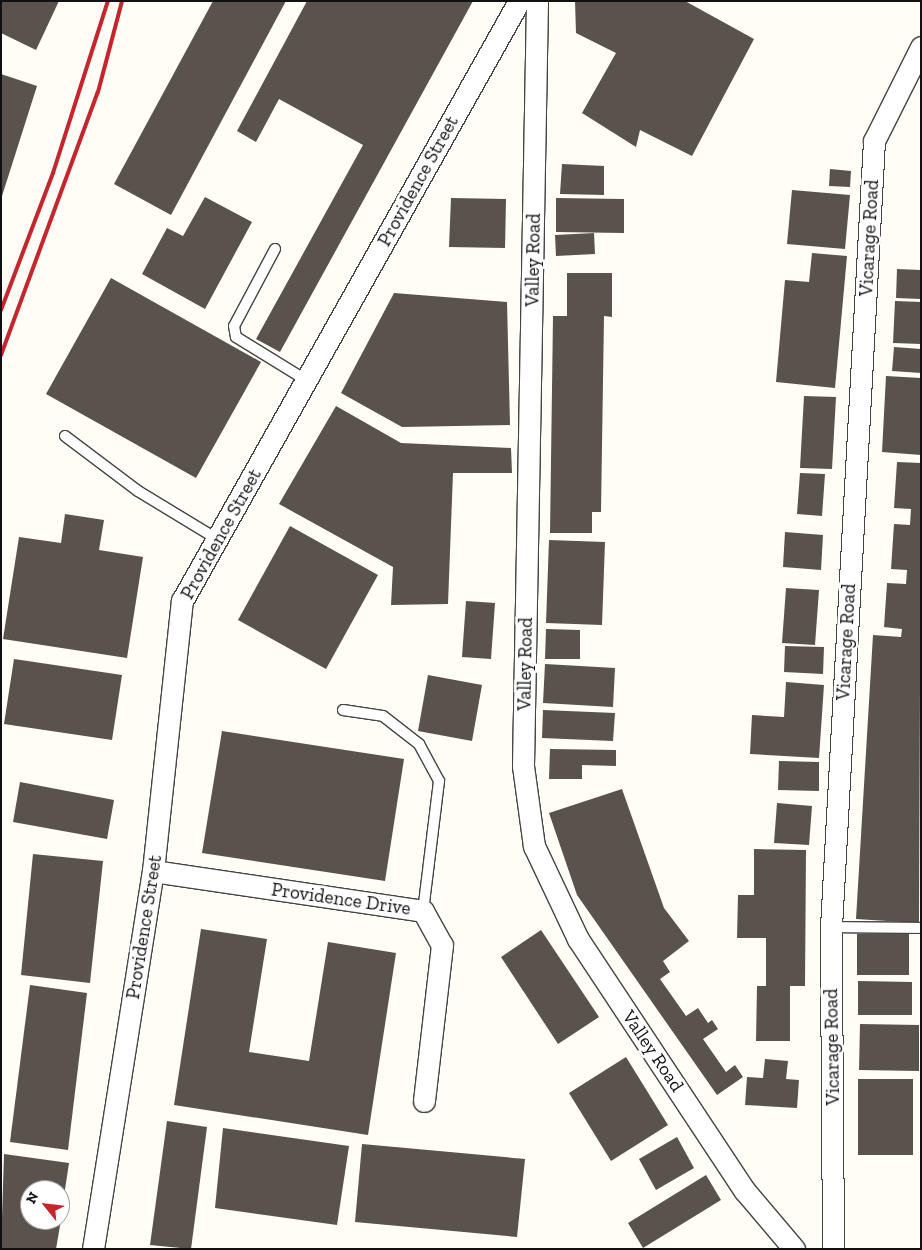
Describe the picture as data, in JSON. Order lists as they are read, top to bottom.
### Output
{
  "streets": {
    "street": [
      "Providence Street",
      "Vicarage Road",
      "Valley Road",
      "Providence Drive"
    ]
  },
  "crossings": [
    ["Providence Street", "Providence Drive"]
  ],
  "north": "top left"
}
